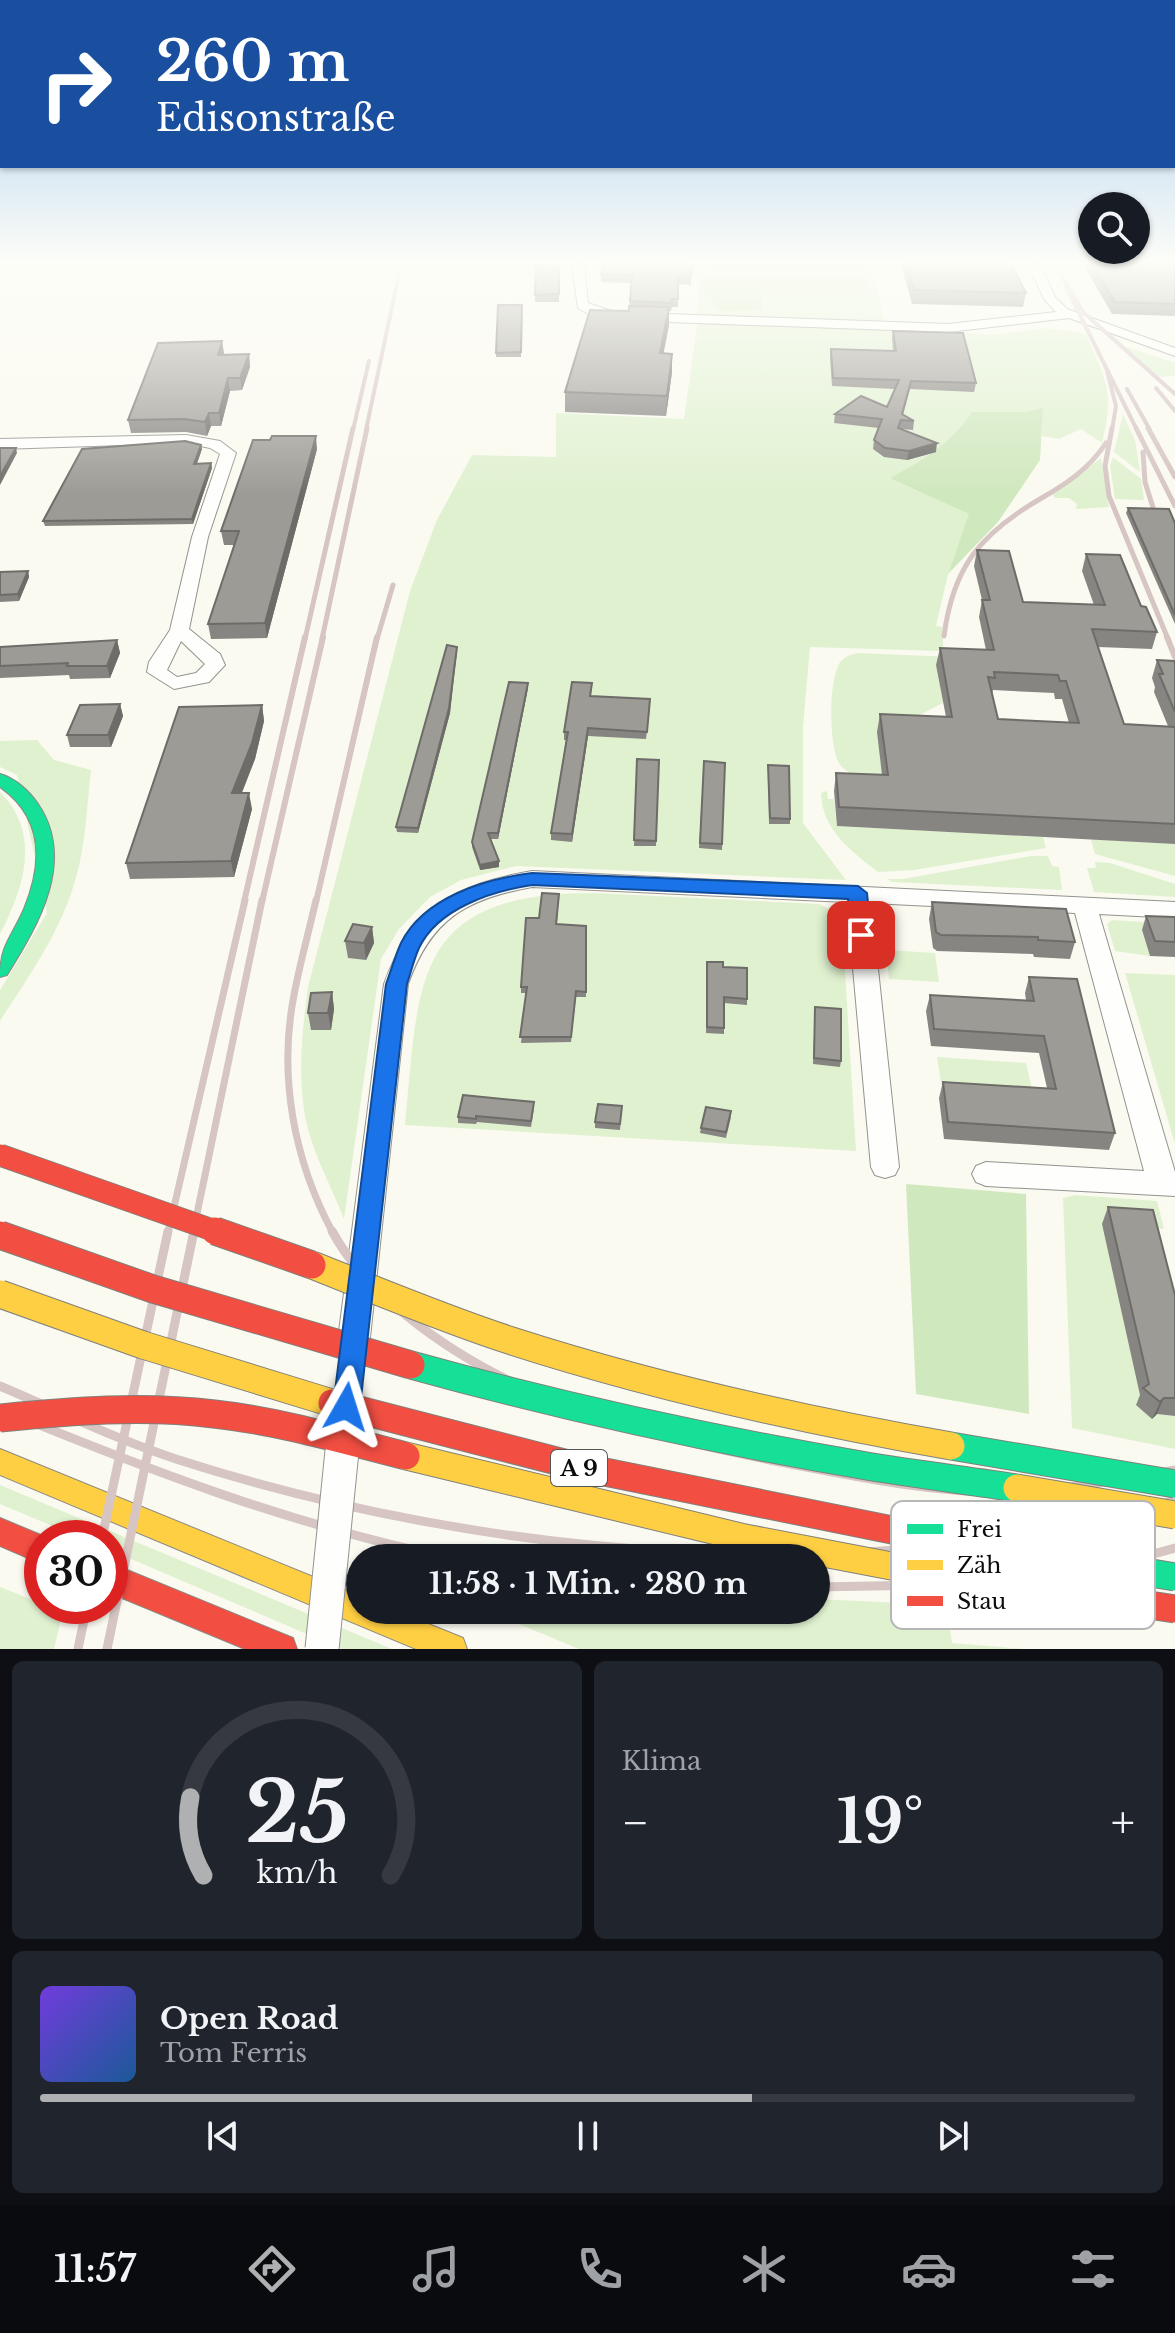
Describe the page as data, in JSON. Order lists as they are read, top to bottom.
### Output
{
  "streets": {
    "main road": ["A 9"]
  },
  "legend": ["Frei", "Zäh", "Stau"],
  "page": {
    "turn": ["260 m", "Edisonstraße"],
    "limit": "30",
    "trip": "11:58 · 1 Min. · 280 m",
    "tile": "Klima",
    "heat": ["−", "19°", "+"],
    "song": ["Open Road", "Tom Ferris"],
    "tabs": "11:57",
    "gauge": ["25", "km/h"]
  }
}
